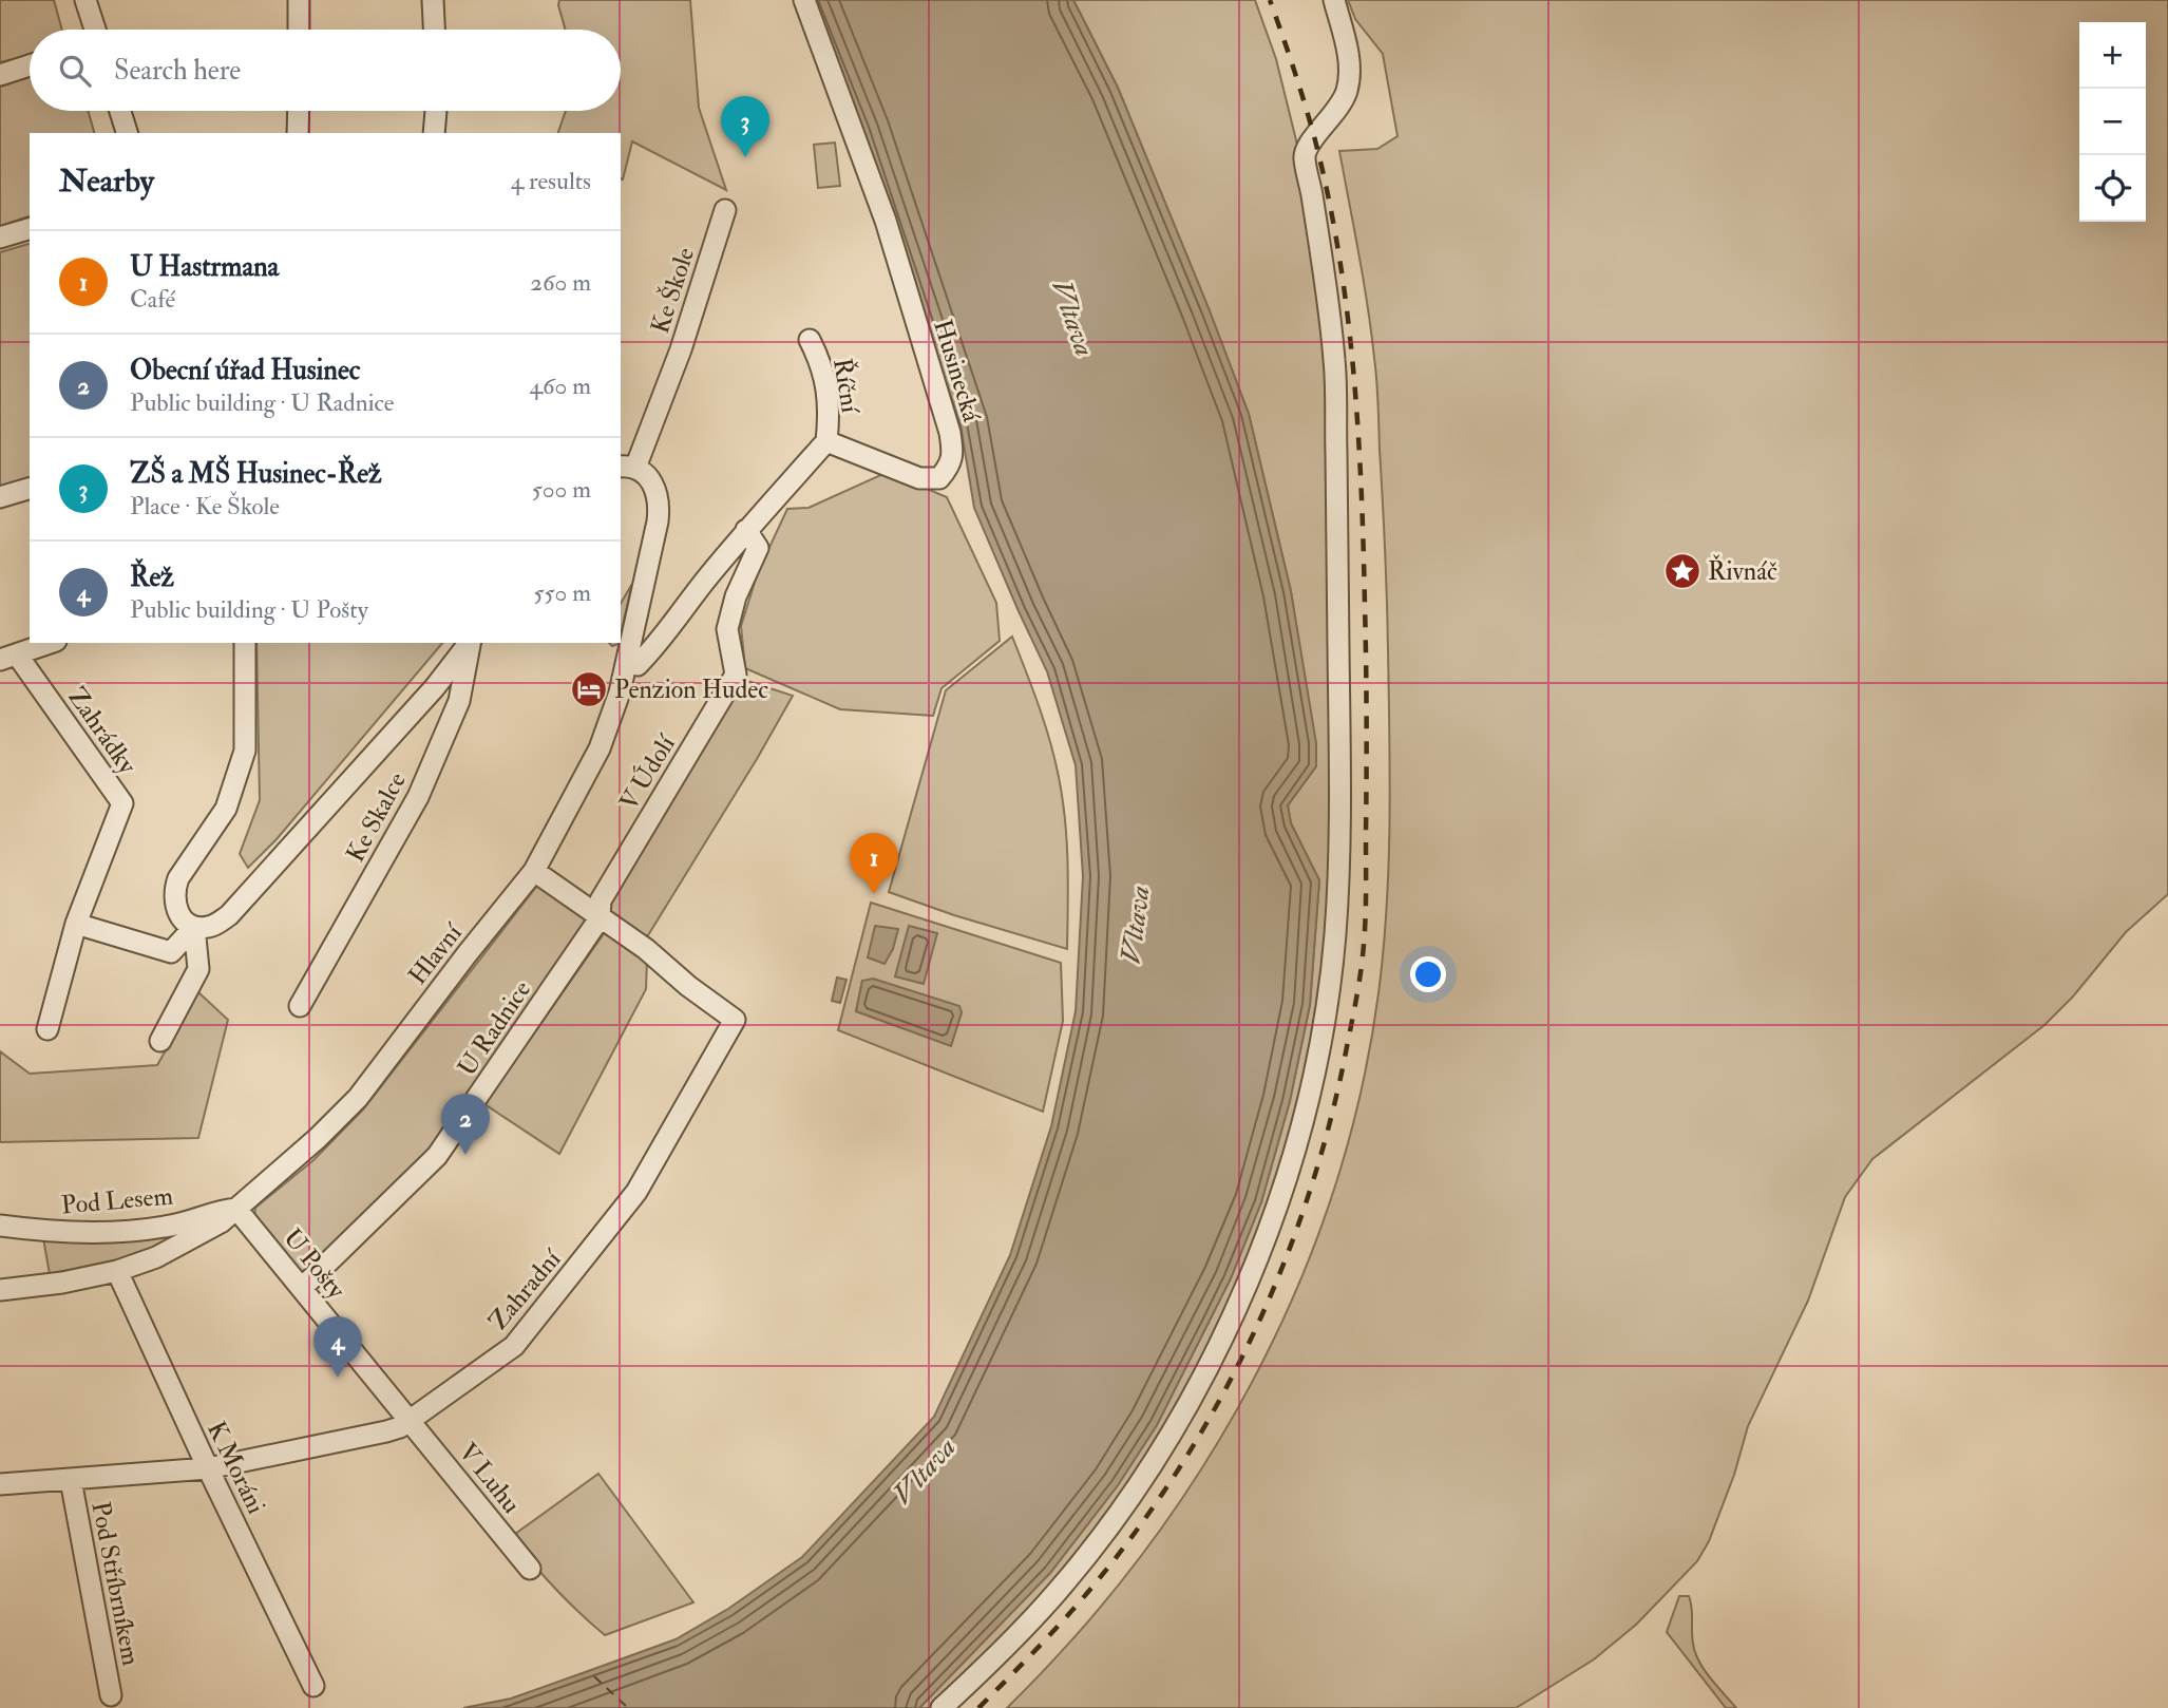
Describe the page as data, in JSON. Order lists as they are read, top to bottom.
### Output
{
  "streets": {
    "street": [
      "Ke Škole",
      "Husinecká",
      "Říční",
      "Zahrádky",
      "V Údolí",
      "Ke Skalce",
      "Hlavní",
      "U Radnice",
      "Pod Lesem",
      "U Pošty",
      "Zahradní",
      "K Moráni",
      "V Luhu",
      "Pod Stříbrníkem"
    ]
  },
  "crossings": [
    ["Ke Škole", "Hlavní"],
    ["Husinecká", "Říční"],
    ["V Údolí", "U Radnice"],
    ["V Údolí", "Zahradní"],
    ["Hlavní", "Pod Lesem"],
    ["Hlavní", "U Pošty"],
    ["Hlavní", "Zahradní"],
    ["Hlavní", "K Moráni"],
    ["U Radnice", "U Pošty"],
    ["U Radnice", "Zahradní"],
    ["Pod Lesem", "U Pošty"],
    ["U Pošty", "Zahradní"],
    ["U Pošty", "V Luhu"],
    ["Zahradní", "K Moráni"],
    ["Zahradní", "V Luhu"],
    ["Zahradní", "Pod Stříbrníkem"]
  ],
  "water": ["Vltava"],
  "places": {
    "place": ["Řivnáč"],
    "hotel": ["Penzion Hudec"]
  },
  "page": {
    "map_buttons": ["+", "−"],
    "search": "Search here",
    "pins": [
      "3",
      "1",
      "2",
      "4"
    ],
    "heading": ["Nearby", "4 results"],
    "list": [
      {
        "mark": "1",
        "name": "U Hastrmana",
        "note": "Café",
        "value": "260 m"
      },
      {
        "mark": "2",
        "name": "Obecní úřad Husinec",
        "note": "Public building · U Radnice",
        "value": "460 m"
      },
      {
        "mark": "3",
        "name": "ZŠ a MŠ Husinec-Řež",
        "note": "Place · Ke Škole",
        "value": "500 m"
      },
      {
        "mark": "4",
        "name": "Řež",
        "note": "Public building · U Pošty",
        "value": "550 m"
      }
    ]
  }
}
